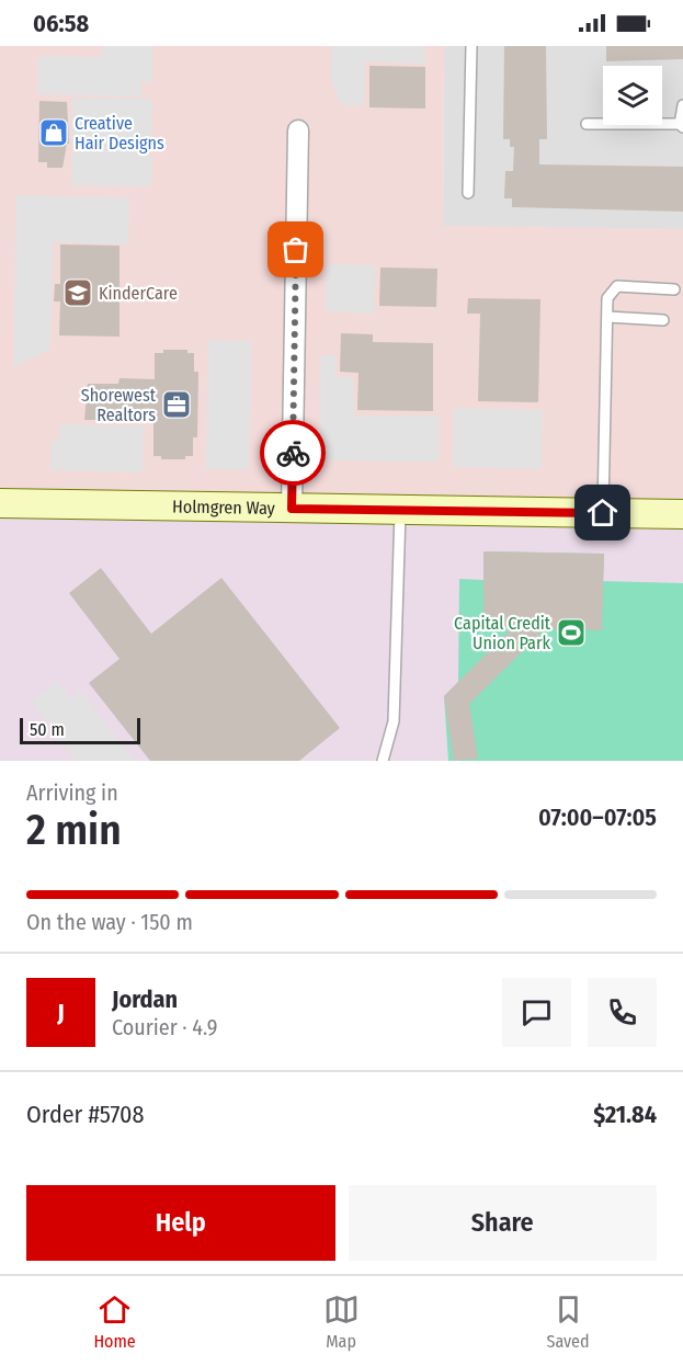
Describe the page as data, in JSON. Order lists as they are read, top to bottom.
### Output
{
  "streets": {
    "street": ["Holmgren Way"]
  },
  "places": {
    "shop": ["Creative Hair Designs"],
    "school or university": ["KinderCare"],
    "office": ["Shorewest Realtors"],
    "sports": ["Capital Credit Union Park"]
  },
  "scale_bar": "50 m",
  "page": {
    "status": "06:58",
    "scale": "50 m",
    "heading": ["2 min", "Arriving in", "07:00–07:05"],
    "panel": [
      "Jordan",
      "Courier · 4.9",
      "Order #5708",
      "$21.84"
    ],
    "bar": "On the way · 150 m",
    "round": "J",
    "buttons": ["Help", "Share"],
    "tabs": ["Home", "Map", "Saved"]
  }
}
